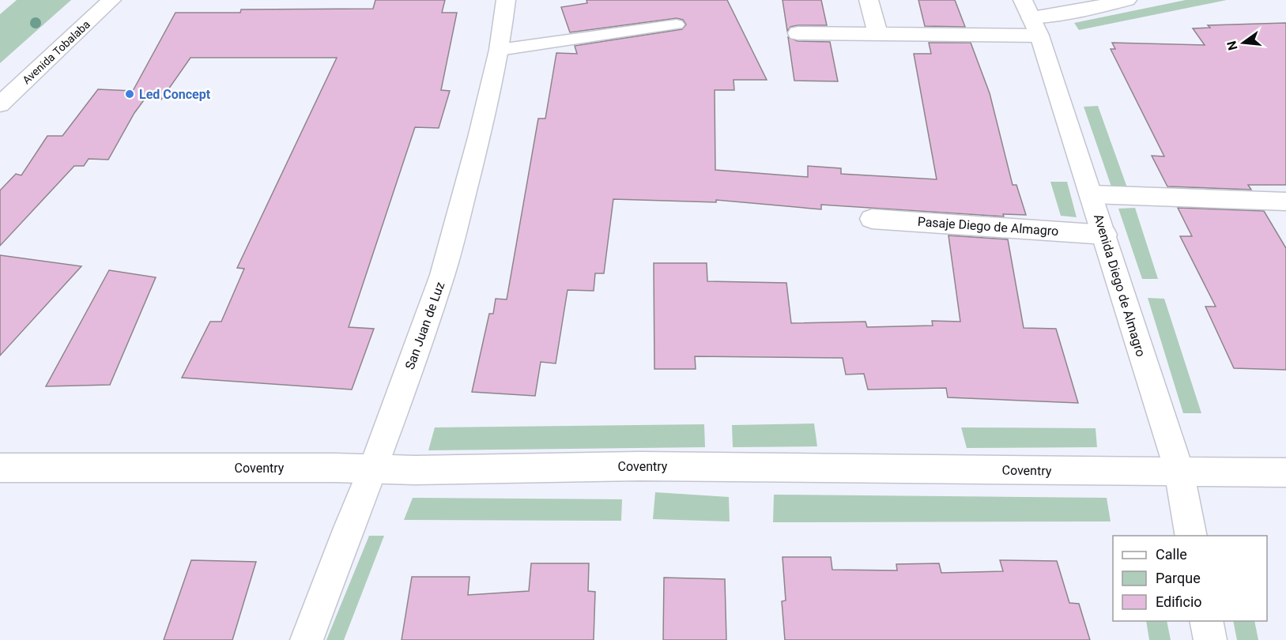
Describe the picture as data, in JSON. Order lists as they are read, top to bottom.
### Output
{
  "streets": {
    "street": [
      "Avenida Tobalaba",
      "Pasaje Diego de Almagro",
      "Avenida Diego de Almagro",
      "San Juan de Luz",
      "Coventry"
    ]
  },
  "crossings": [
    ["Pasaje Diego de Almagro", "Avenida Diego de Almagro"],
    ["Avenida Diego de Almagro", "Coventry"],
    ["San Juan de Luz", "Coventry"]
  ],
  "places": ["Led Concept"],
  "legend": ["Calle", "Parque", "Edificio"],
  "north": "left"
}
